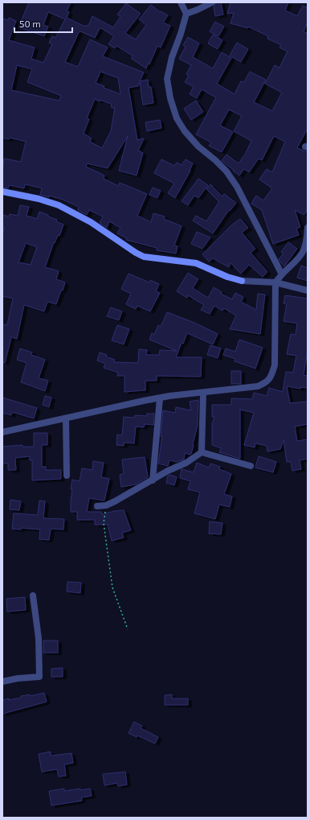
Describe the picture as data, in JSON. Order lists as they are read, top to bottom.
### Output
{
  "scale_bar": "50 m"
}
